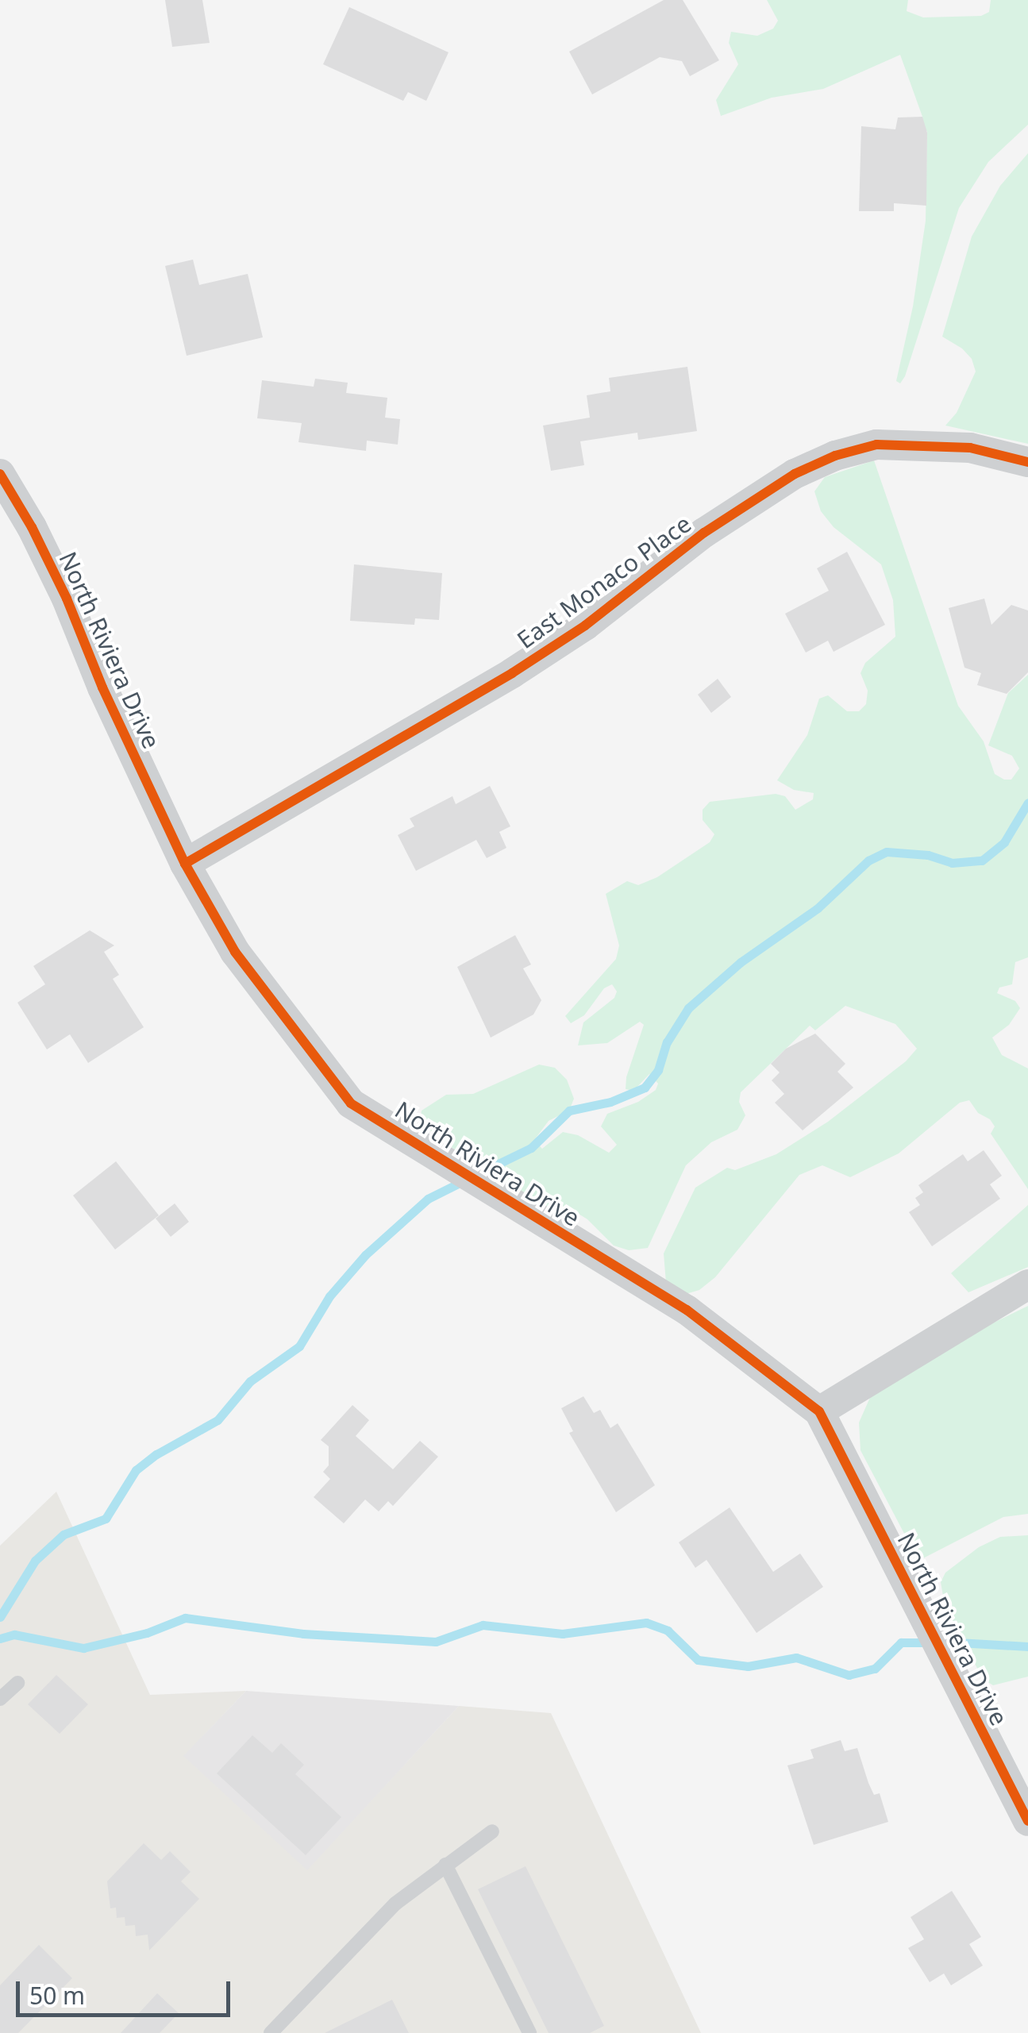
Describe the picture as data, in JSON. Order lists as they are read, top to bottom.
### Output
{
  "streets": {
    "street": ["East Monaco Place", "North Riviera Drive"]
  },
  "crossings": [
    ["East Monaco Place", "North Riviera Drive"]
  ],
  "scale_bar": "50 m"
}
